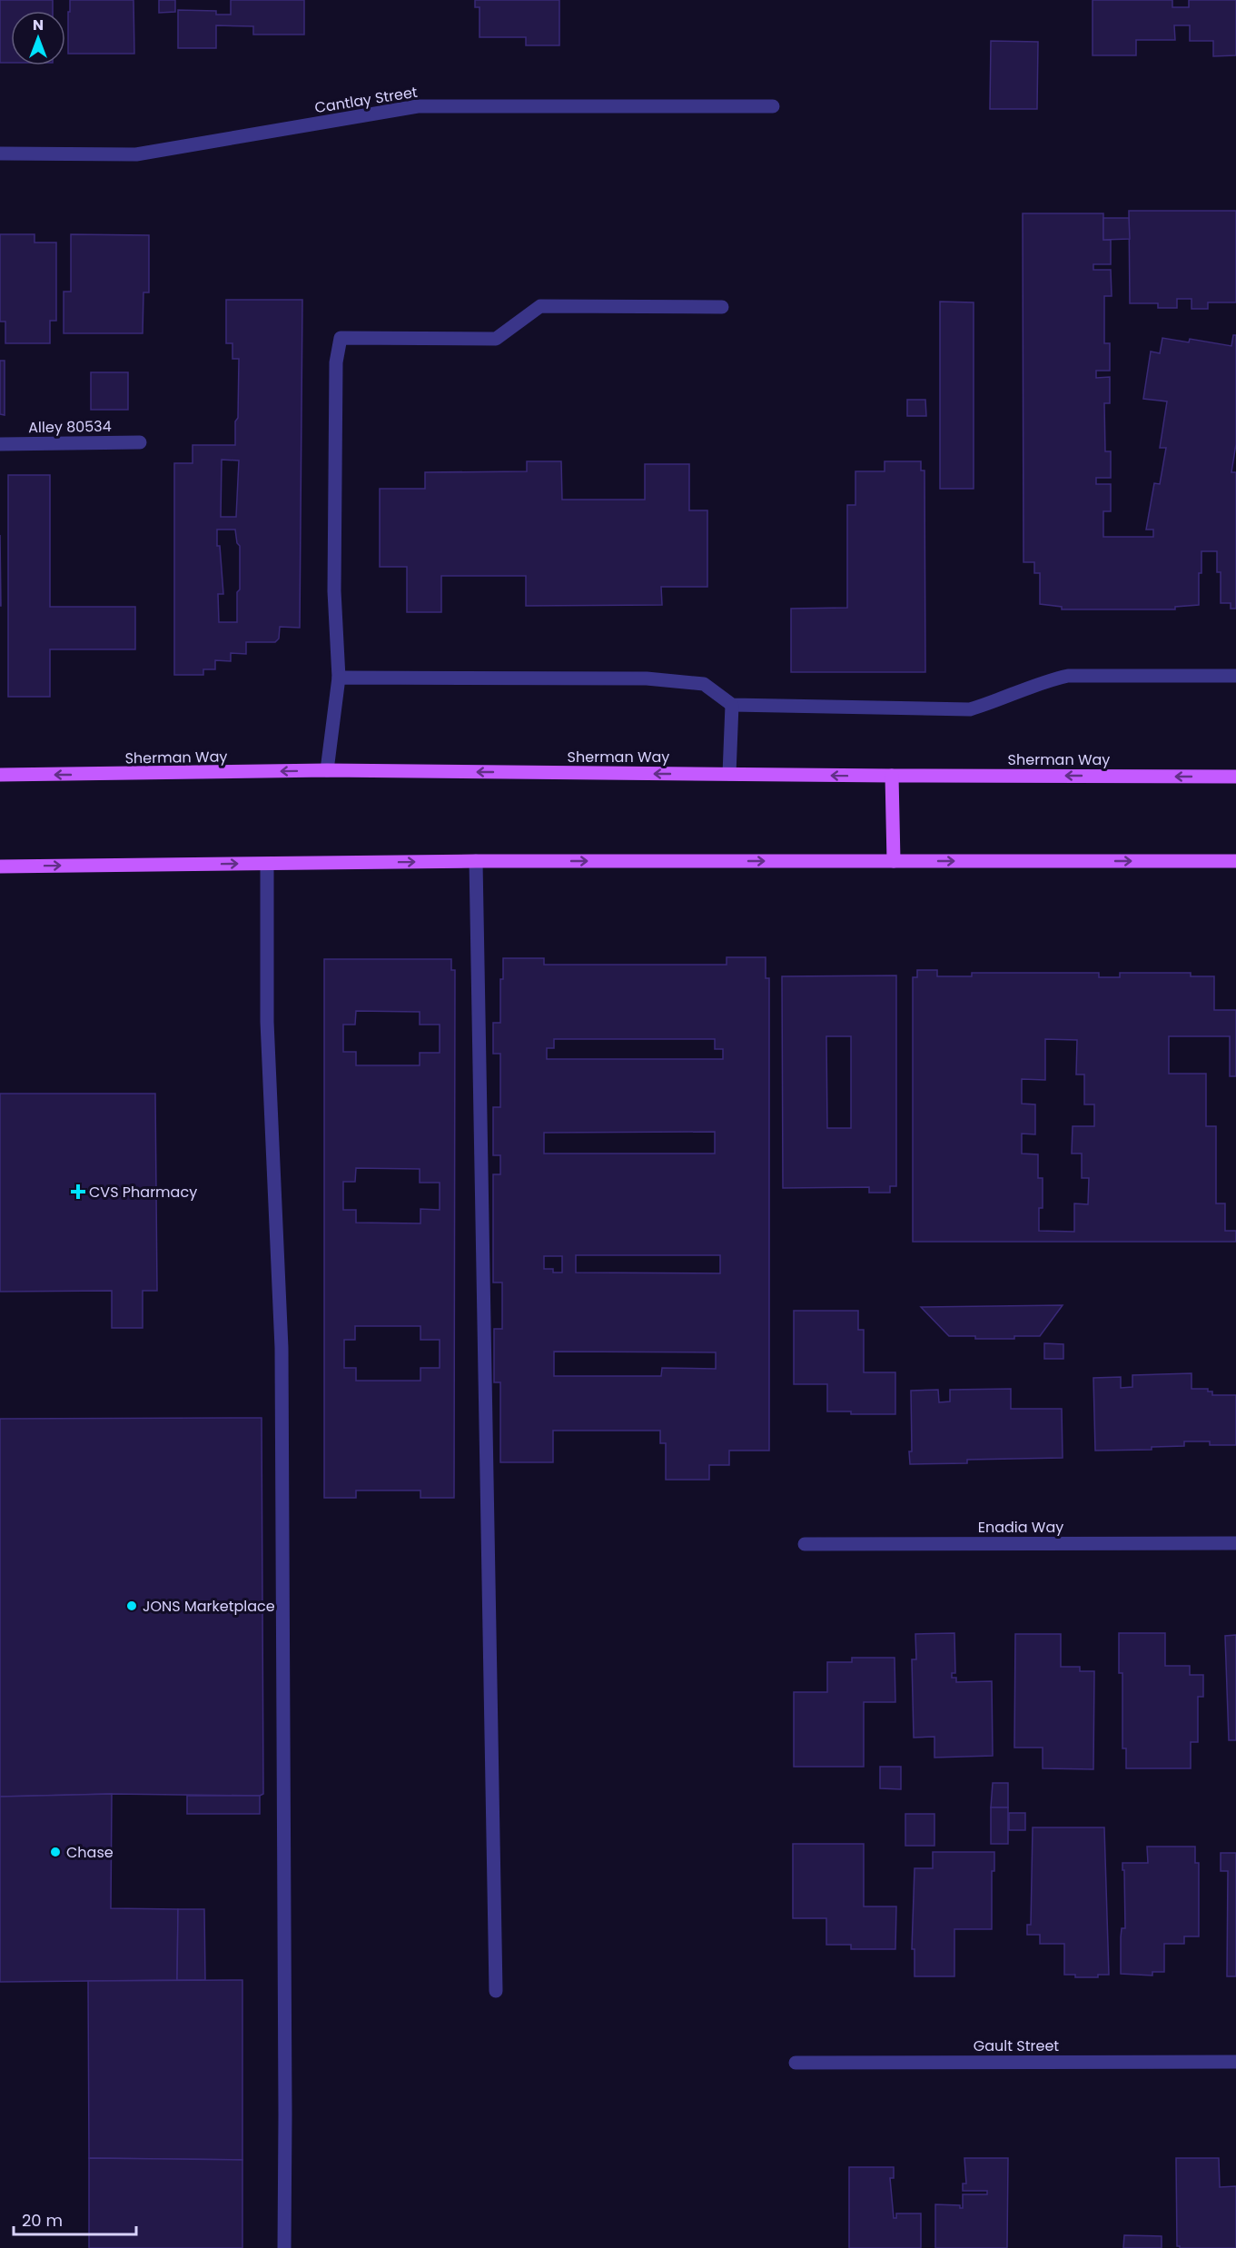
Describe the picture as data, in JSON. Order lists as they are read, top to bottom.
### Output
{
  "streets": {
    "main road": ["Sherman Way"],
    "street": [
      "Cantlay Street",
      "Alley 80534",
      "Enadia Way",
      "Gault Street"
    ]
  },
  "places": {
    "health": ["CVS Pharmacy"],
    "other": ["JONS Marketplace", "Chase"]
  },
  "scale_bar": "20 m",
  "north": "top"
}
